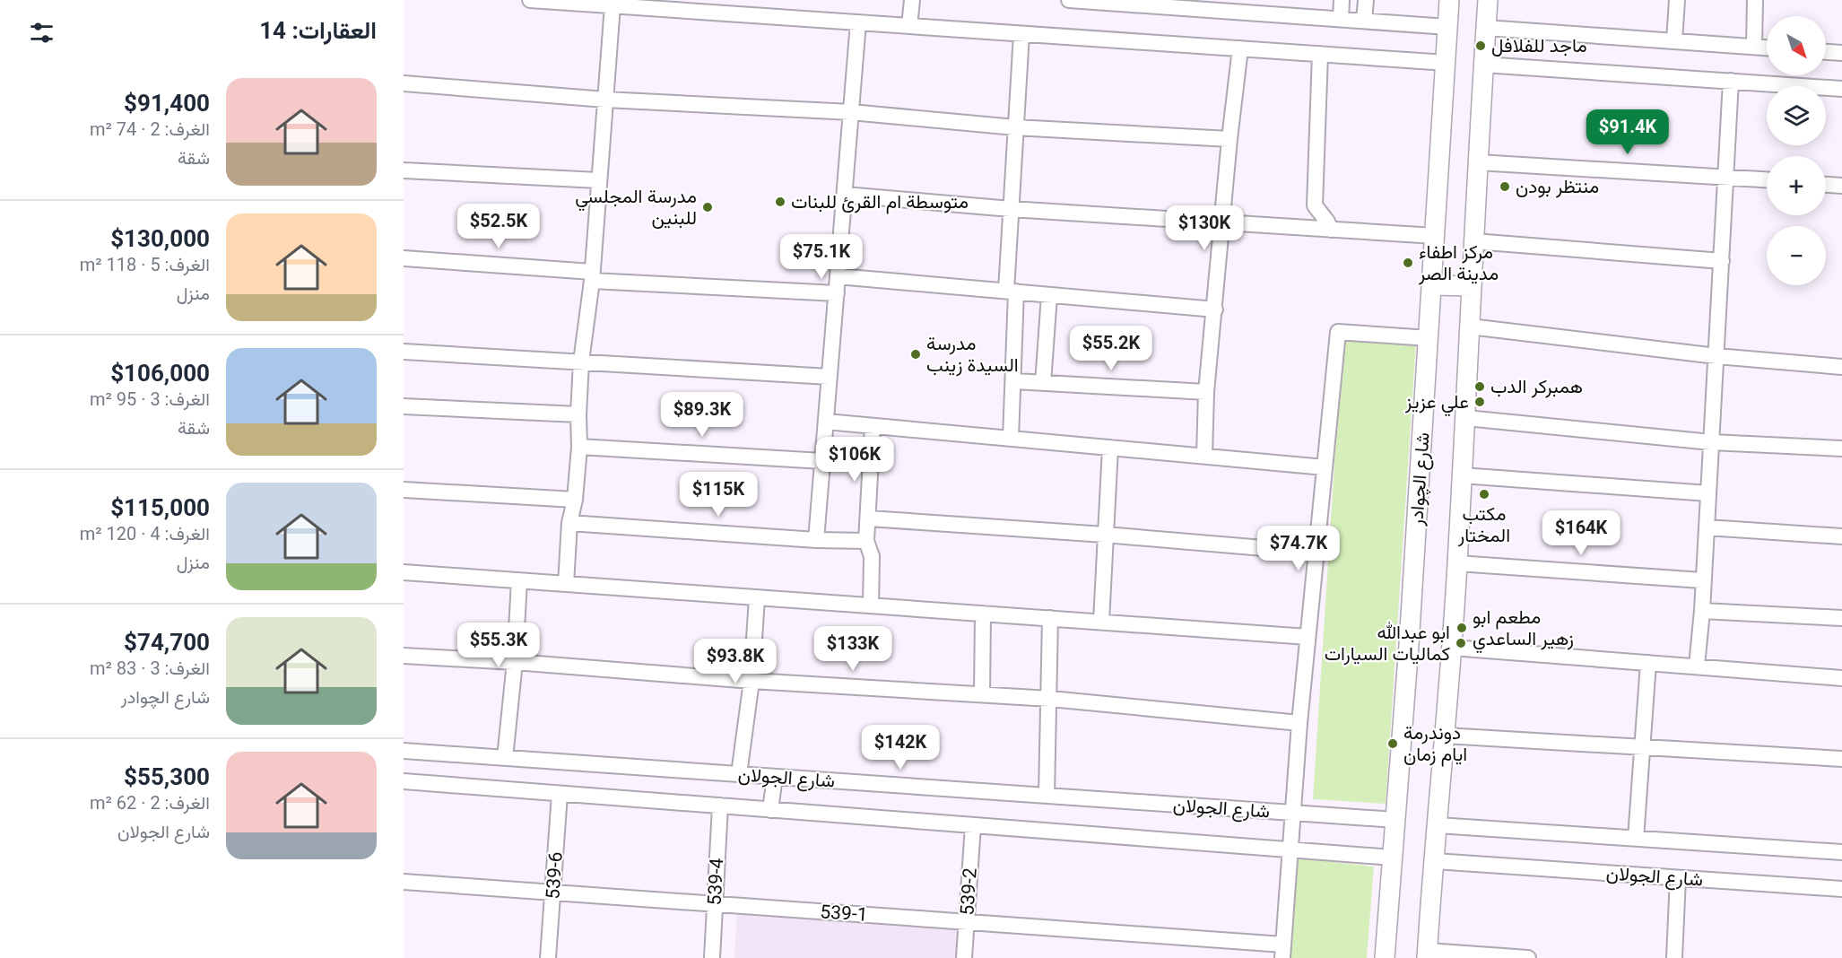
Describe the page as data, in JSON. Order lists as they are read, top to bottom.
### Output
{
  "streets": {
    "main road": ["شارع الچوادر"],
    "street": [
      "شارع الجولان",
      "539-6",
      "539-4",
      "539-2",
      "539-1"
    ]
  },
  "crossings": [
    ["شارع الچوادر", "شارع الجولان"],
    ["شارع الجولان", "539-6"],
    ["شارع الجولان", "539-4"],
    ["شارع الجولان", "539-2"],
    ["539-6", "539-1"],
    ["539-4", "539-1"],
    ["539-2", "539-1"]
  ],
  "places": [
    "ماجد للفلافل",
    "منتظر بودن",
    "متوسطة ام القرئ للبنات",
    "مدرسة المجلسي للبنين",
    "مركز اطفاء مدينة الصر",
    "مدرسة السيدة زينب",
    "همبركر الدب",
    "علي عزيز",
    "مكتب المختار",
    "مطعم ابو زهير الساعدي",
    "ابو عبدالله كماليات السيارات",
    "دوندرمة ايام زمان"
  ],
  "north": "bottom right",
  "page": {
    "heading": "العقارات: 14",
    "map_buttons": ["+", "−"],
    "list": [
      {
        "name": "$91,400",
        "note": "الغرف: 2 · 74 m² · شقة"
      },
      {
        "name": "$130,000",
        "note": "الغرف: 5 · 118 m² · منزل"
      },
      {
        "name": "$106,000",
        "note": "الغرف: 3 · 95 m² · شقة"
      },
      {
        "name": "$115,000",
        "note": "الغرف: 4 · 120 m² · منزل"
      },
      {
        "name": "$74,700",
        "note": "الغرف: 3 · 83 m² · شارع الچوادر"
      },
      {
        "name": "$55,300",
        "note": "الغرف: 2 · 62 m² · شارع الجولان"
      }
    ],
    "price": [
      "$91.4K",
      "$52.5K",
      "$130K",
      "$75.1K",
      "$55.2K",
      "$89.3K",
      "$106K",
      "$115K",
      "$164K",
      "$74.7K",
      "$55.3K",
      "$133K",
      "$93.8K",
      "$142K"
    ]
  }
}
